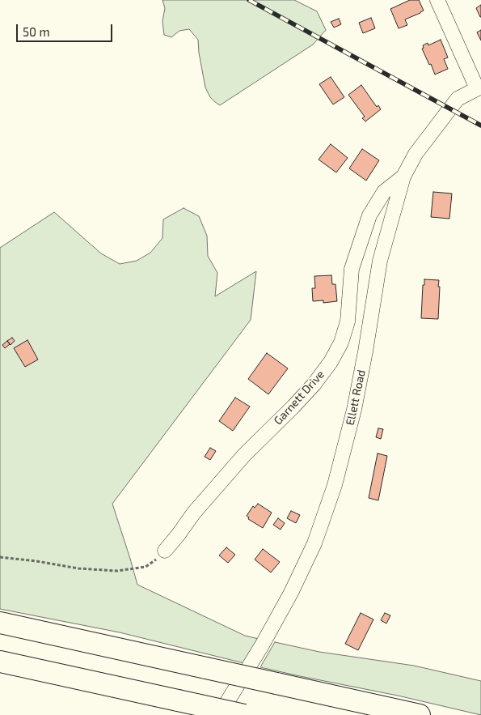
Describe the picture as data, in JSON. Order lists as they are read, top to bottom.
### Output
{
  "streets": {
    "street": ["Garnett Drive", "Ellett Road"]
  },
  "crossings": [
    ["Garnett Drive", "Ellett Road"]
  ],
  "scale_bar": "50 m"
}
